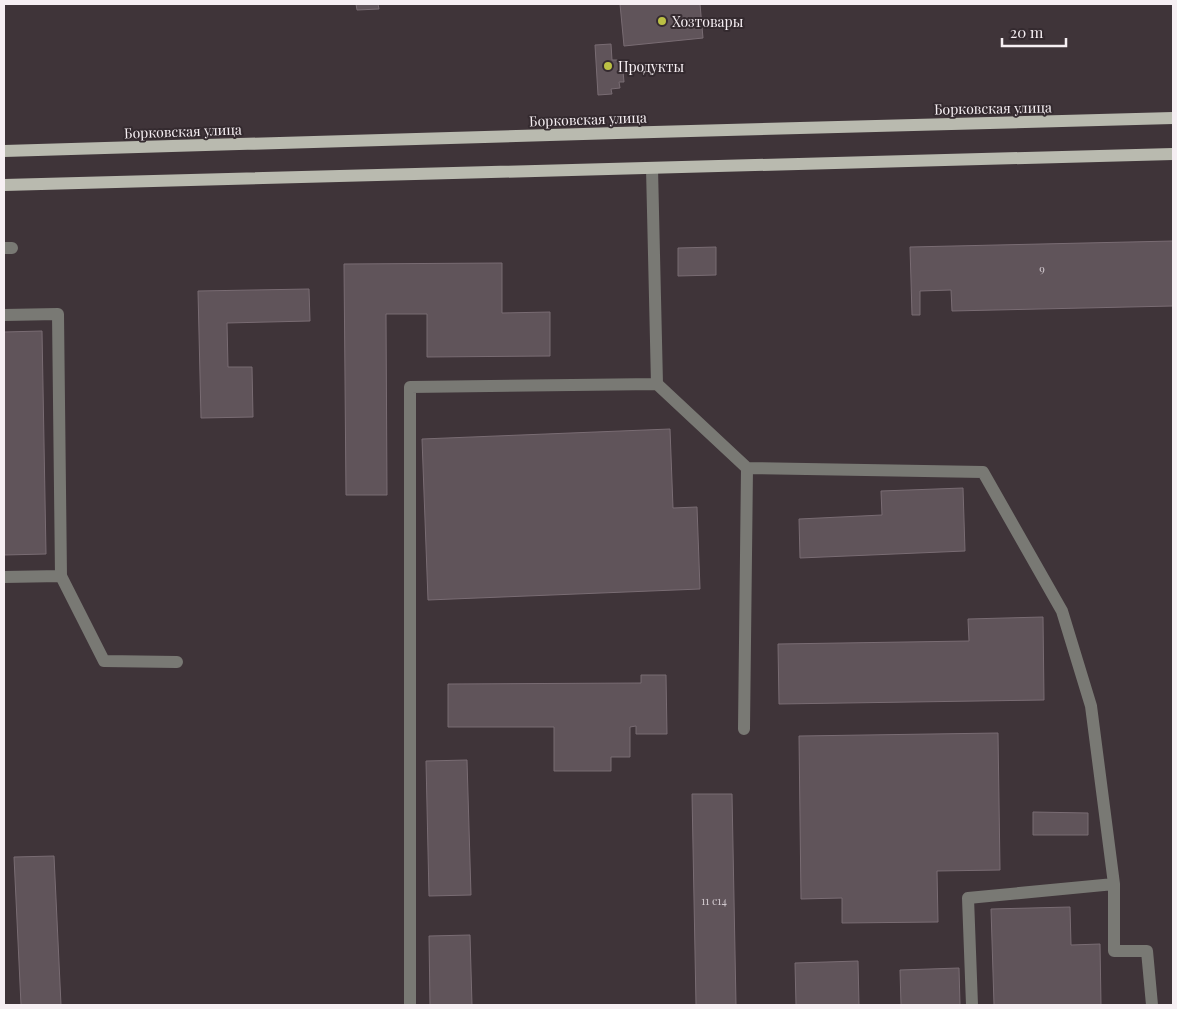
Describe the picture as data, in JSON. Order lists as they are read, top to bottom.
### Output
{
  "streets": {
    "main road": ["Борковская улица"]
  },
  "places": ["Хозтовары", "Продукты"],
  "house_numbers": ["9", "11 с14"],
  "scale_bar": "20 m"
}
